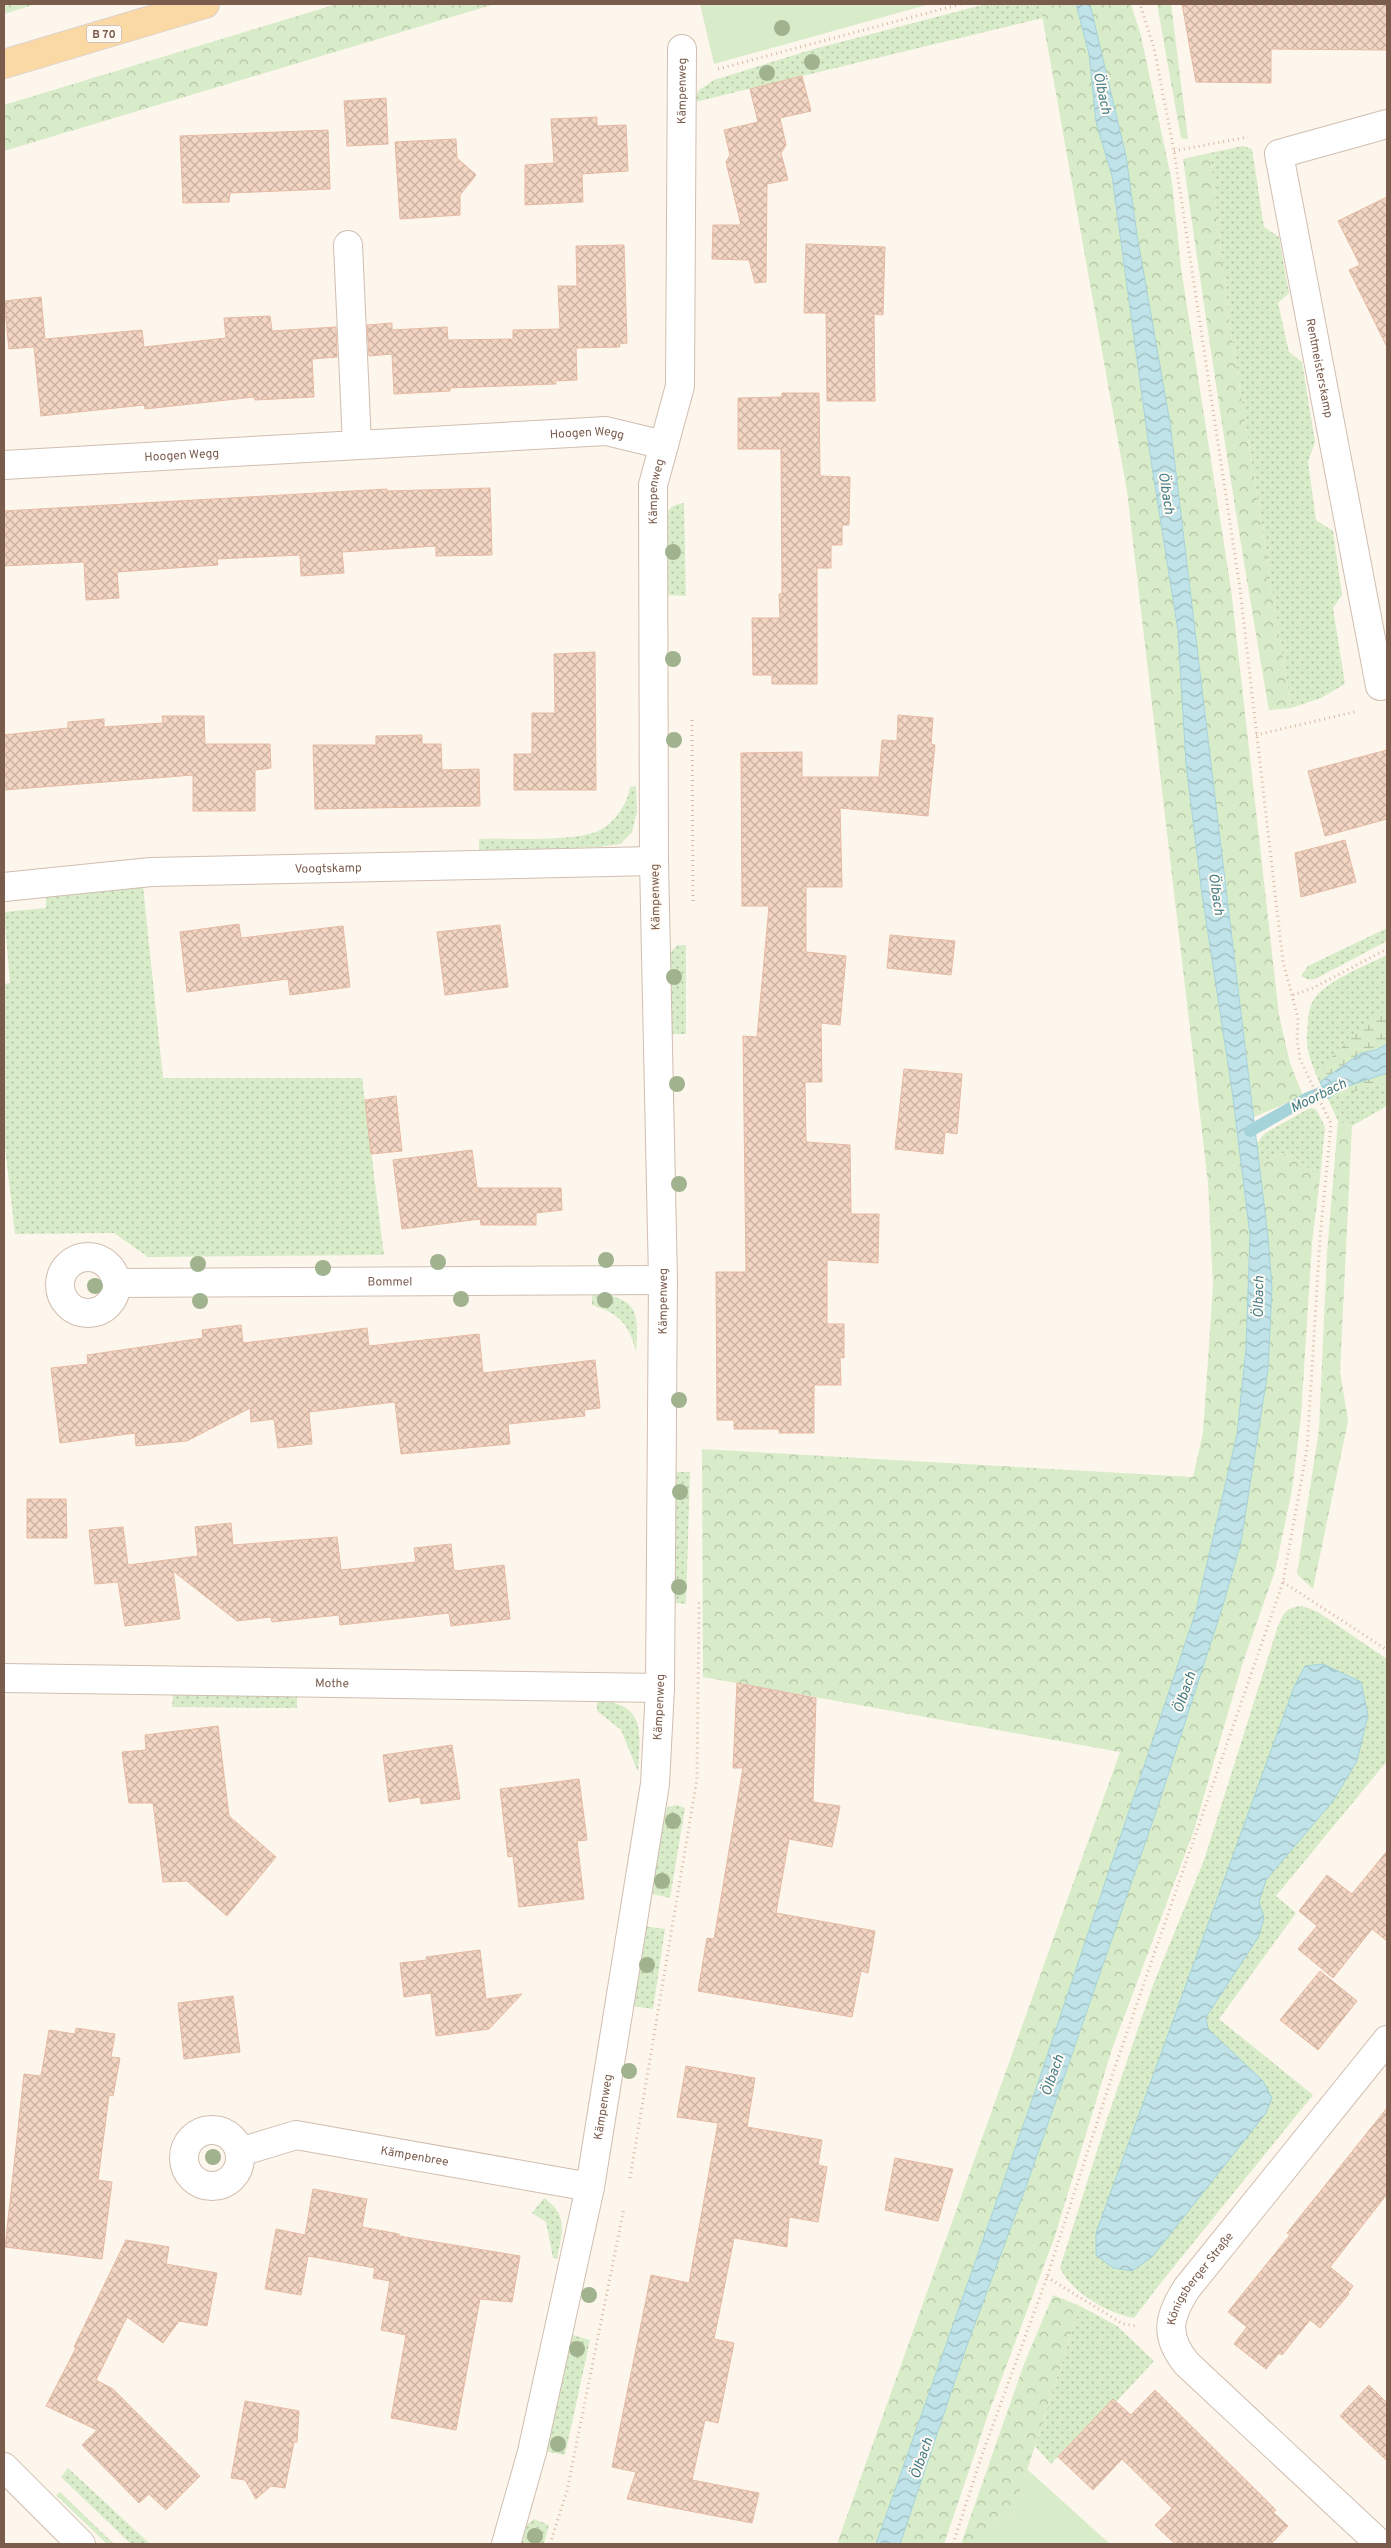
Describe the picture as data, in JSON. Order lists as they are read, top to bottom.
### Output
{
  "streets": {
    "main road": ["B 70"],
    "street": [
      "Kämpenweg",
      "Rentmeisterskamp",
      "Hoogen Wegg",
      "Voogtskamp",
      "Bommel",
      "Mothe",
      "Kämpenbree",
      "Königsberger Straße"
    ]
  },
  "crossings": [
    ["Kämpenweg", "Hoogen Wegg"],
    ["Kämpenweg", "Voogtskamp"],
    ["Kämpenweg", "Bommel"],
    ["Kämpenweg", "Mothe"],
    ["Kämpenweg", "Kämpenbree"]
  ],
  "water": ["Ölbach", "Moorbach"]
}
